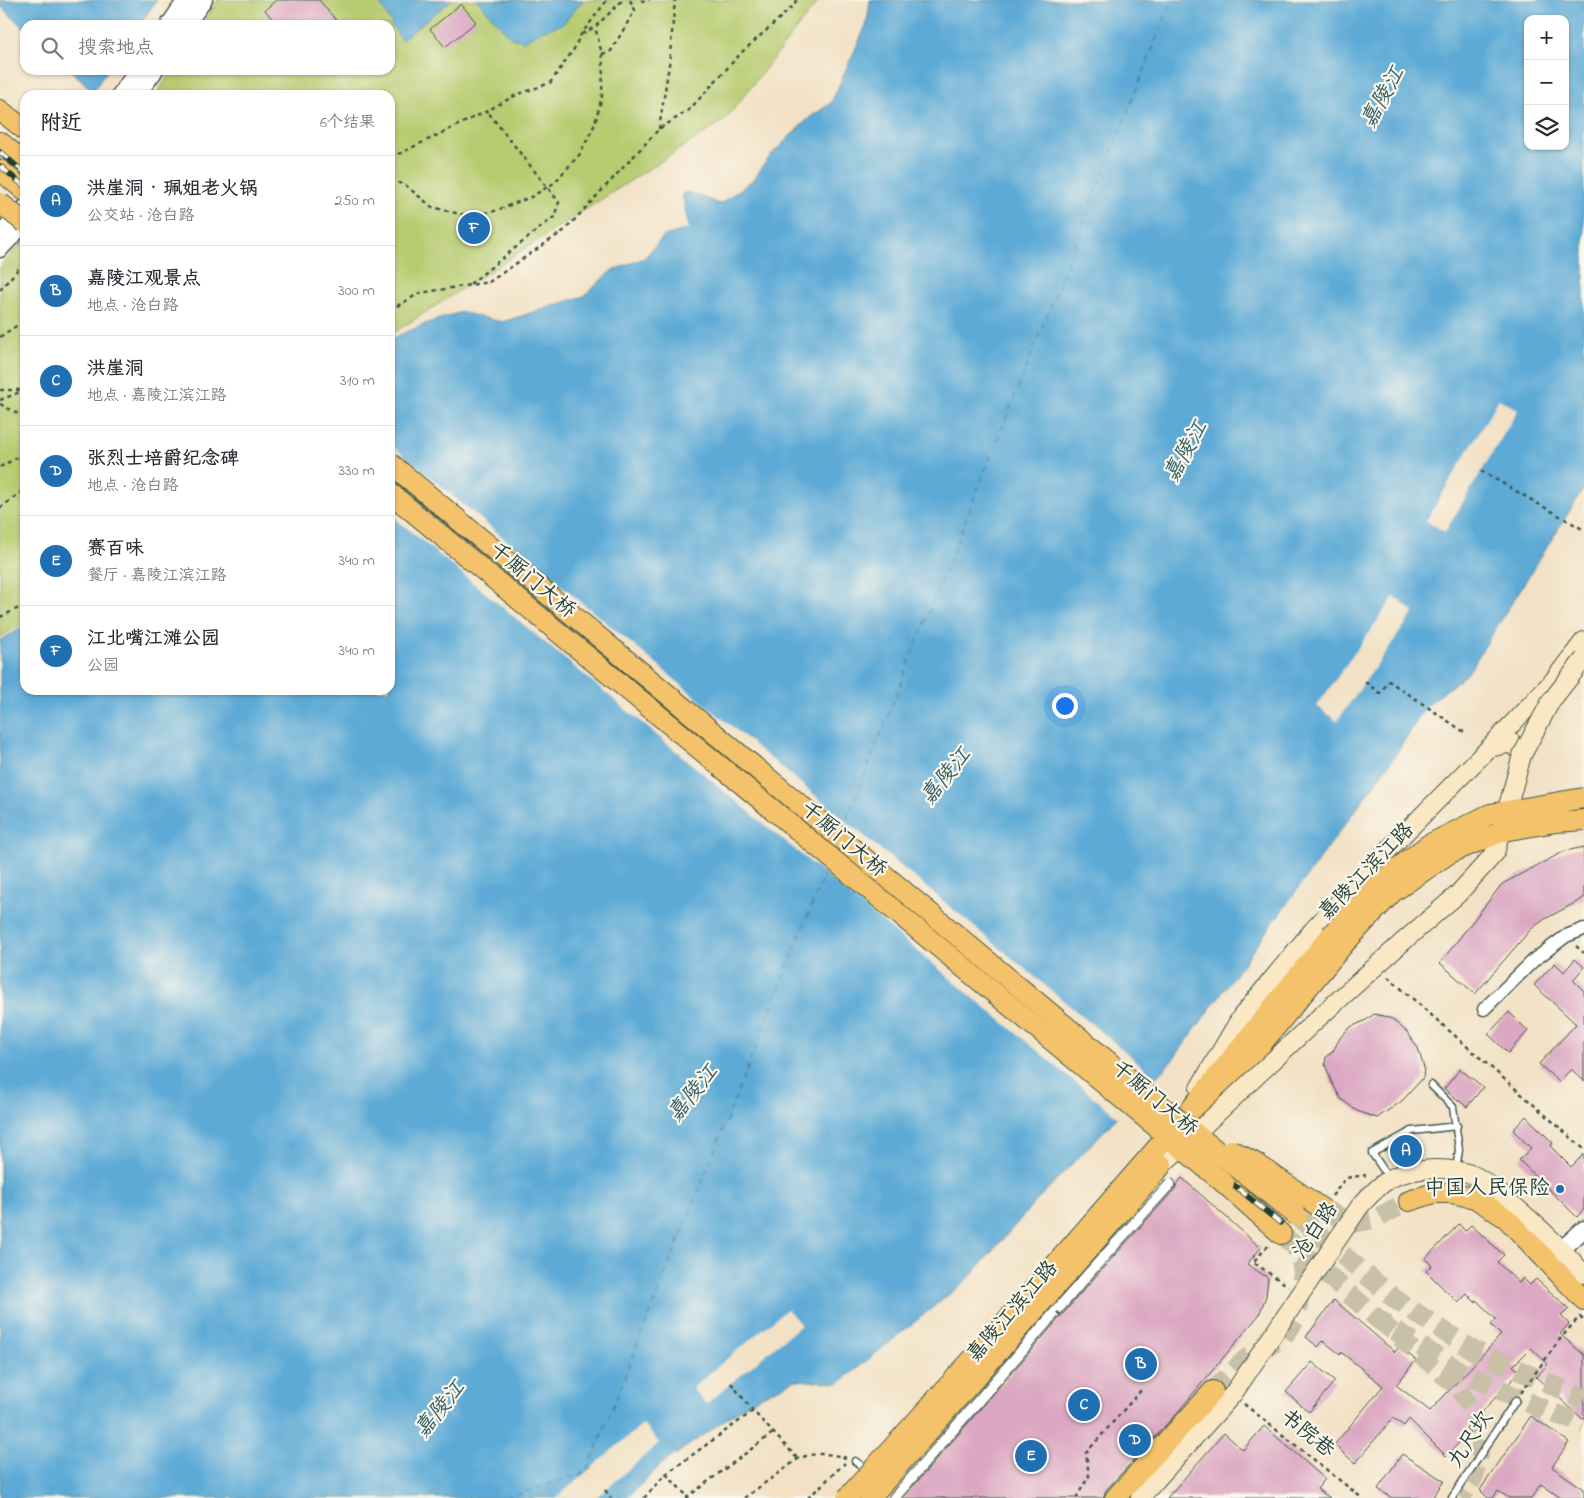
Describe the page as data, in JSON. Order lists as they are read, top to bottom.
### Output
{
  "streets": {
    "main road": ["千厮门大桥", "嘉陵江滨江路", "沧白路"],
    "lane": ["九尺坎"],
    "path": ["书院巷"]
  },
  "crossings": [
    ["千厮门大桥", "嘉陵江滨江路"],
    ["沧白路", "书院巷"]
  ],
  "water": ["嘉陵江"],
  "places": ["中国人民保险"],
  "page": {
    "map_buttons": ["+", "−"],
    "search": "搜索地点",
    "heading": ["附近", "6个结果"],
    "list": [
      {
        "mark": "A",
        "name": "洪崖洞‧珮姐老火锅",
        "note": "公交站 · 沧白路",
        "value": "250 m"
      },
      {
        "mark": "B",
        "name": "嘉陵江观景点",
        "note": "地点 · 沧白路",
        "value": "300 m"
      },
      {
        "mark": "C",
        "name": "洪崖洞",
        "note": "地点 · 嘉陵江滨江路",
        "value": "310 m"
      },
      {
        "mark": "D",
        "name": "张烈士培爵纪念碑",
        "note": "地点 · 沧白路",
        "value": "330 m"
      },
      {
        "mark": "E",
        "name": "赛百味",
        "note": "餐厅 · 嘉陵江滨江路",
        "value": "340 m"
      },
      {
        "mark": "F",
        "name": "江北嘴江滩公园",
        "note": "公园",
        "value": "340 m"
      }
    ],
    "pins": [
      "F",
      "A",
      "B",
      "C",
      "D",
      "E"
    ]
  }
}
